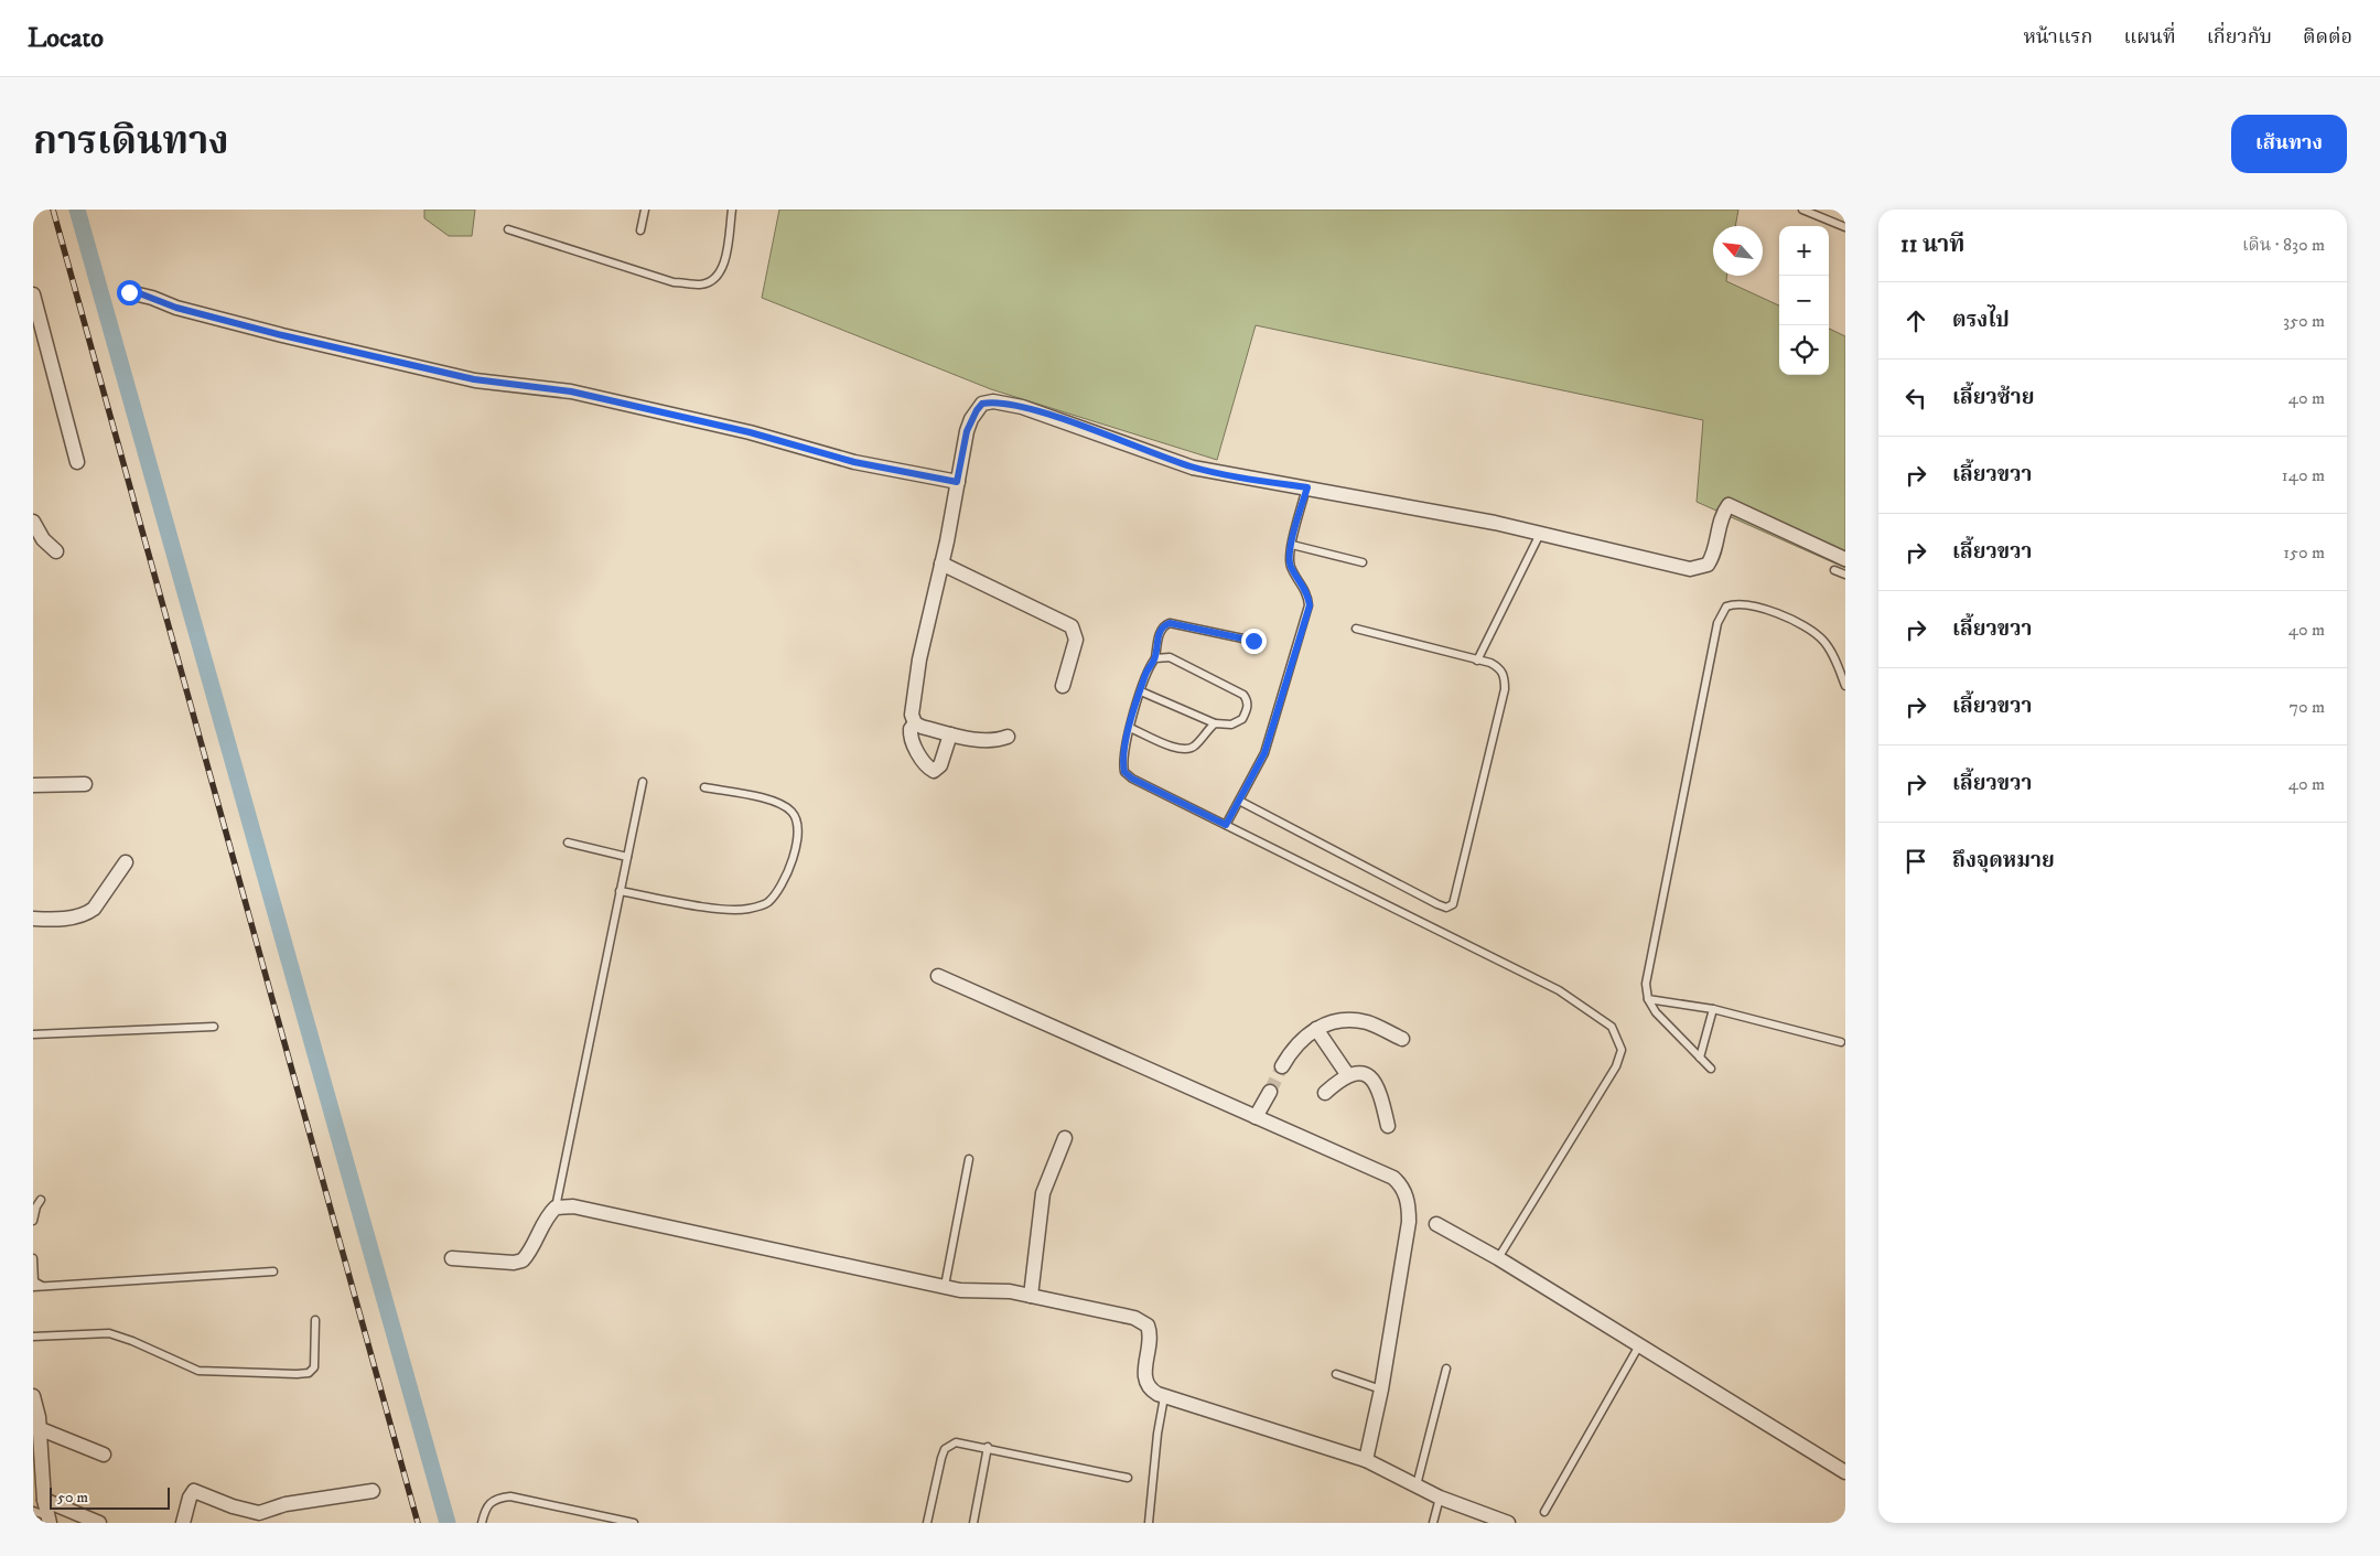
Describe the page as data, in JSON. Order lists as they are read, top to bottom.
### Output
{
  "scale_bar": "50 m",
  "north": "top left",
  "page": {
    "header": "Locato",
    "nav": [
      "หน้าแรก",
      "แผนที่",
      "เกี่ยวกับ",
      "ติดต่อ"
    ],
    "title": "การเดินทาง",
    "buttons": "เส้นทาง",
    "heading": ["11 นาที", "เดิน · 830 m"],
    "map_buttons": ["+", "−"],
    "list": [
      ["ตรงไป", "350 m"],
      ["เลี้ยวซ้าย", "40 m"],
      ["เลี้ยวขวา", "140 m"],
      ["เลี้ยวขวา", "150 m"],
      ["เลี้ยวขวา", "40 m"],
      ["เลี้ยวขวา", "70 m"],
      ["เลี้ยวขวา", "40 m"],
      "ถึงจุดหมาย"
    ],
    "scale": "50 m"
  }
}
